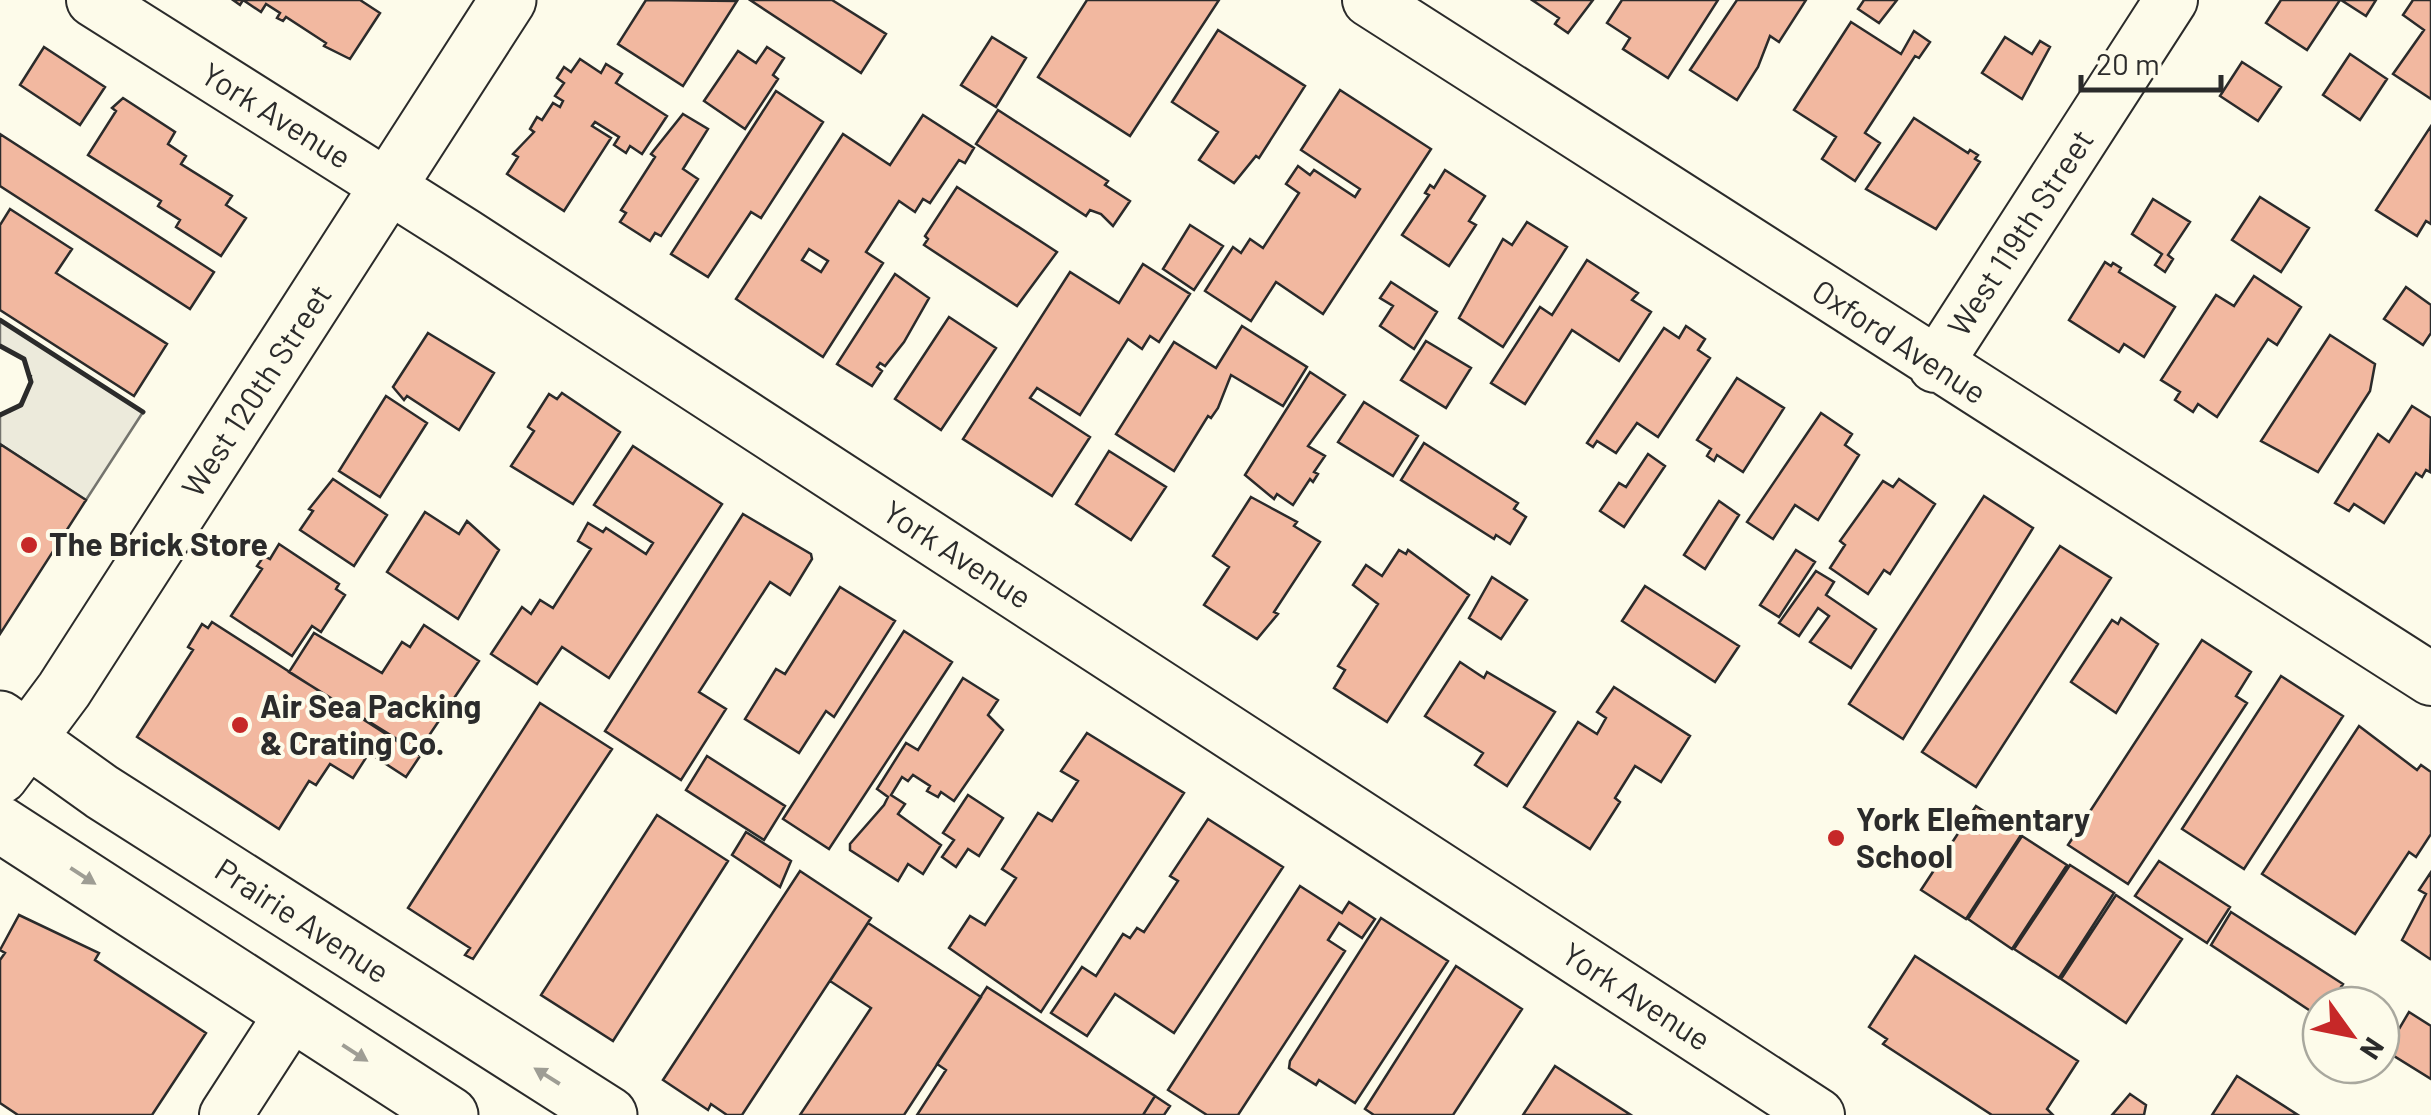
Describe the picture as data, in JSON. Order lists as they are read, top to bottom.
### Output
{
  "streets": {
    "main road": ["West 120th Street", "Prairie Avenue"],
    "street": ["York Avenue", "West 119th Street", "Oxford Avenue"]
  },
  "crossings": [
    ["York Avenue", "West 120th Street"],
    ["West 119th Street", "Oxford Avenue"],
    ["West 120th Street", "Prairie Avenue"]
  ],
  "places": ["The Brick Store", "Air Sea Packing & Crating Co.", "York Elementary School"],
  "scale_bar": "20 m",
  "north": "bottom right"
}
